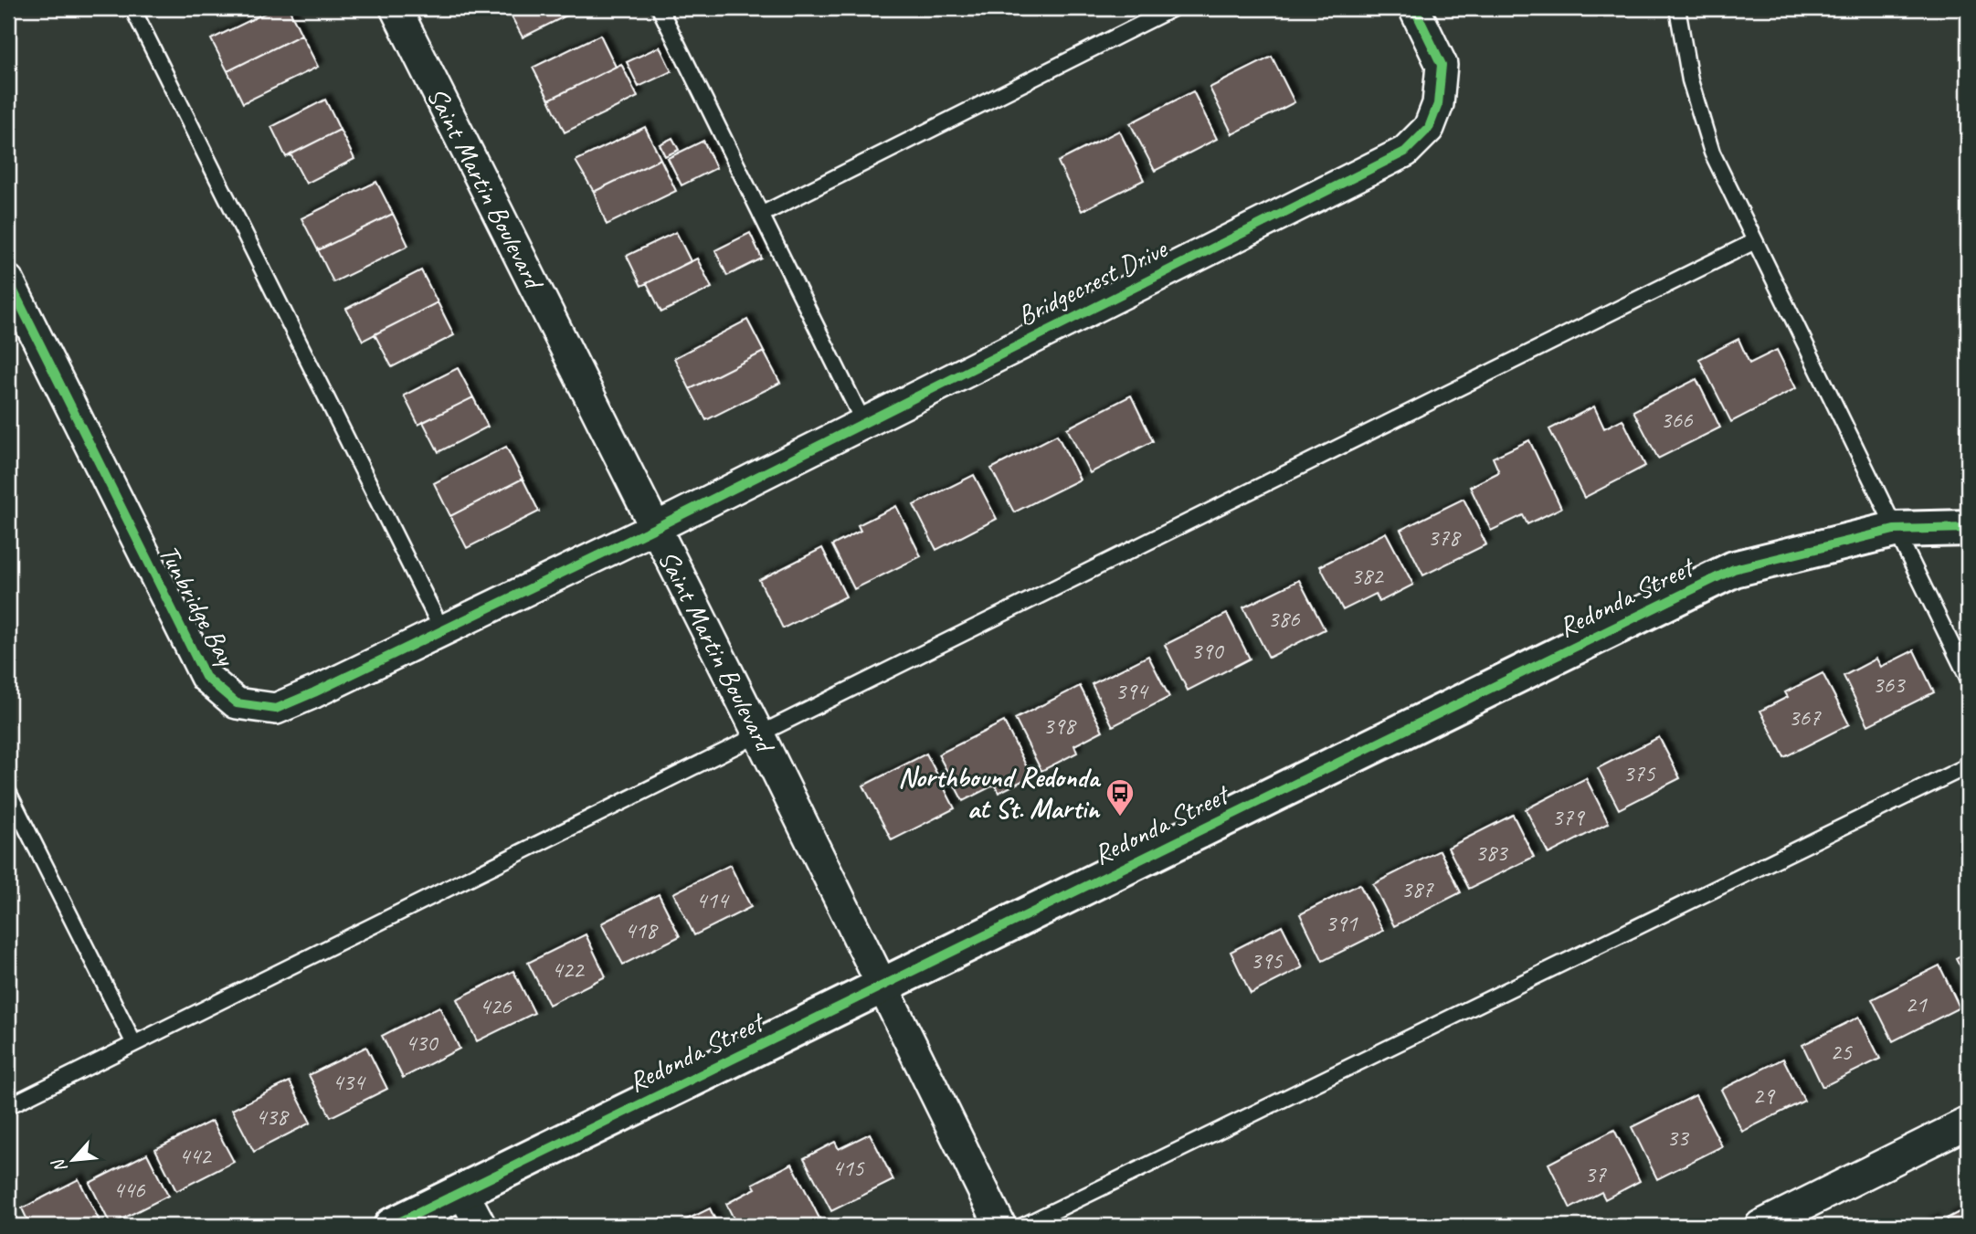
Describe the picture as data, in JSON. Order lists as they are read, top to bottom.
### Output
{
  "streets": {
    "street": [
      "Saint Martin Boulevard",
      "Bridgecrest Drive",
      "Redonda Street",
      "Tunbridge Bay"
    ]
  },
  "crossings": [
    ["Saint Martin Boulevard", "Bridgecrest Drive"],
    ["Saint Martin Boulevard", "Redonda Street"],
    ["Saint Martin Boulevard", "Tunbridge Bay"],
    ["Bridgecrest Drive", "Tunbridge Bay"]
  ],
  "places": {
    "bus stop": ["Northbound Redonda at St. Martin"]
  },
  "house_numbers": [
    "366",
    "378",
    "382",
    "386",
    "390",
    "363",
    "394",
    "367",
    "398",
    "375",
    "379",
    "383",
    "387",
    "414",
    "391",
    "418",
    "395",
    "422",
    "21",
    "426",
    "430",
    "25",
    "434",
    "29",
    "438",
    "33",
    "442",
    "415",
    "37",
    "446"
  ],
  "north": "bottom left"
}
